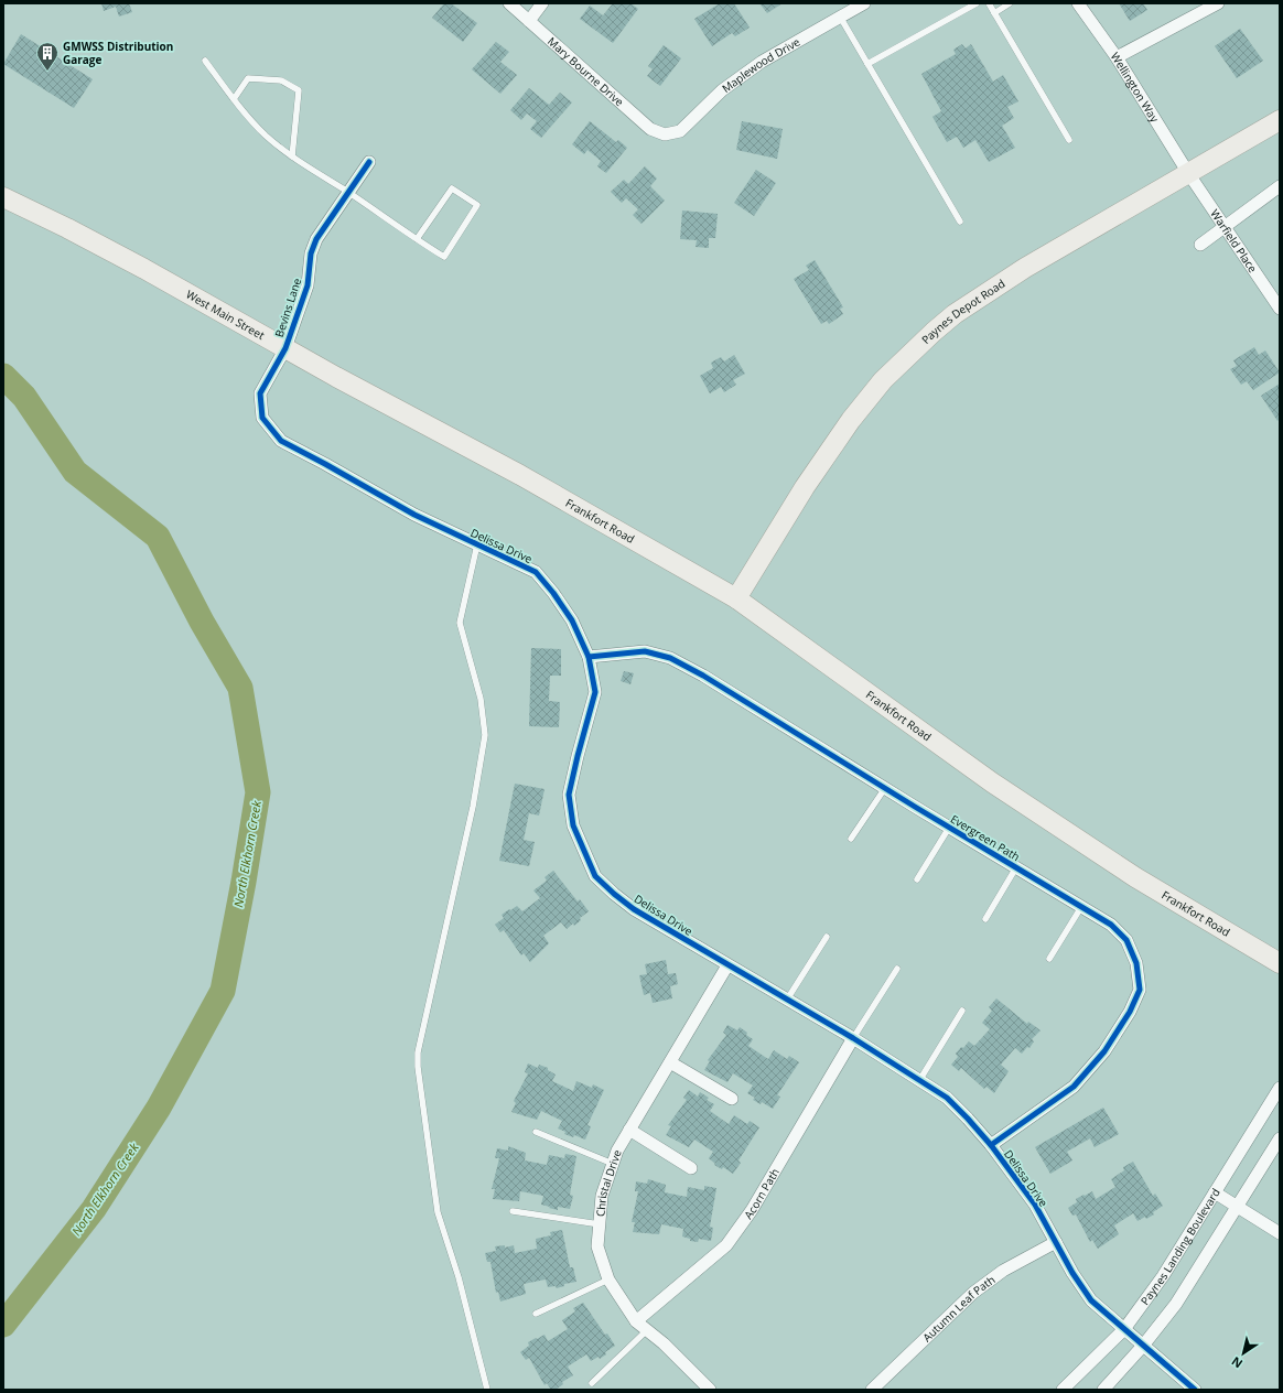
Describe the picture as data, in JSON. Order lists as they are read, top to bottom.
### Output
{
  "streets": {
    "main road": ["Paynes Depot Road", "West Main Street", "Frankfort Road"],
    "street": [
      "Maplewood Drive",
      "Mary Bourne Drive",
      "Wellington Way",
      "Warfield Place",
      "Bevins Lane",
      "Delissa Drive",
      "Evergreen Path",
      "Christal Drive",
      "Acorn Path",
      "Paynes Landing Boulevard",
      "Autumn Leaf Path"
    ]
  },
  "crossings": [
    ["Maplewood Drive", "Mary Bourne Drive"],
    ["Wellington Way", "Warfield Place"],
    ["Wellington Way", "Paynes Depot Road"],
    ["Warfield Place", "Paynes Depot Road"],
    ["Bevins Lane", "West Main Street"],
    ["Bevins Lane", "Delissa Drive"],
    ["Paynes Depot Road", "Frankfort Road"],
    ["West Main Street", "Frankfort Road"],
    ["Delissa Drive", "Evergreen Path"],
    ["Delissa Drive", "Christal Drive"],
    ["Delissa Drive", "Acorn Path"],
    ["Delissa Drive", "Paynes Landing Boulevard"],
    ["Delissa Drive", "Autumn Leaf Path"],
    ["Christal Drive", "Acorn Path"]
  ],
  "water": ["North Elkhorn Creek"],
  "places": {
    "building": ["GMWSS Distribution Garage"]
  },
  "north": "bottom left"
}
